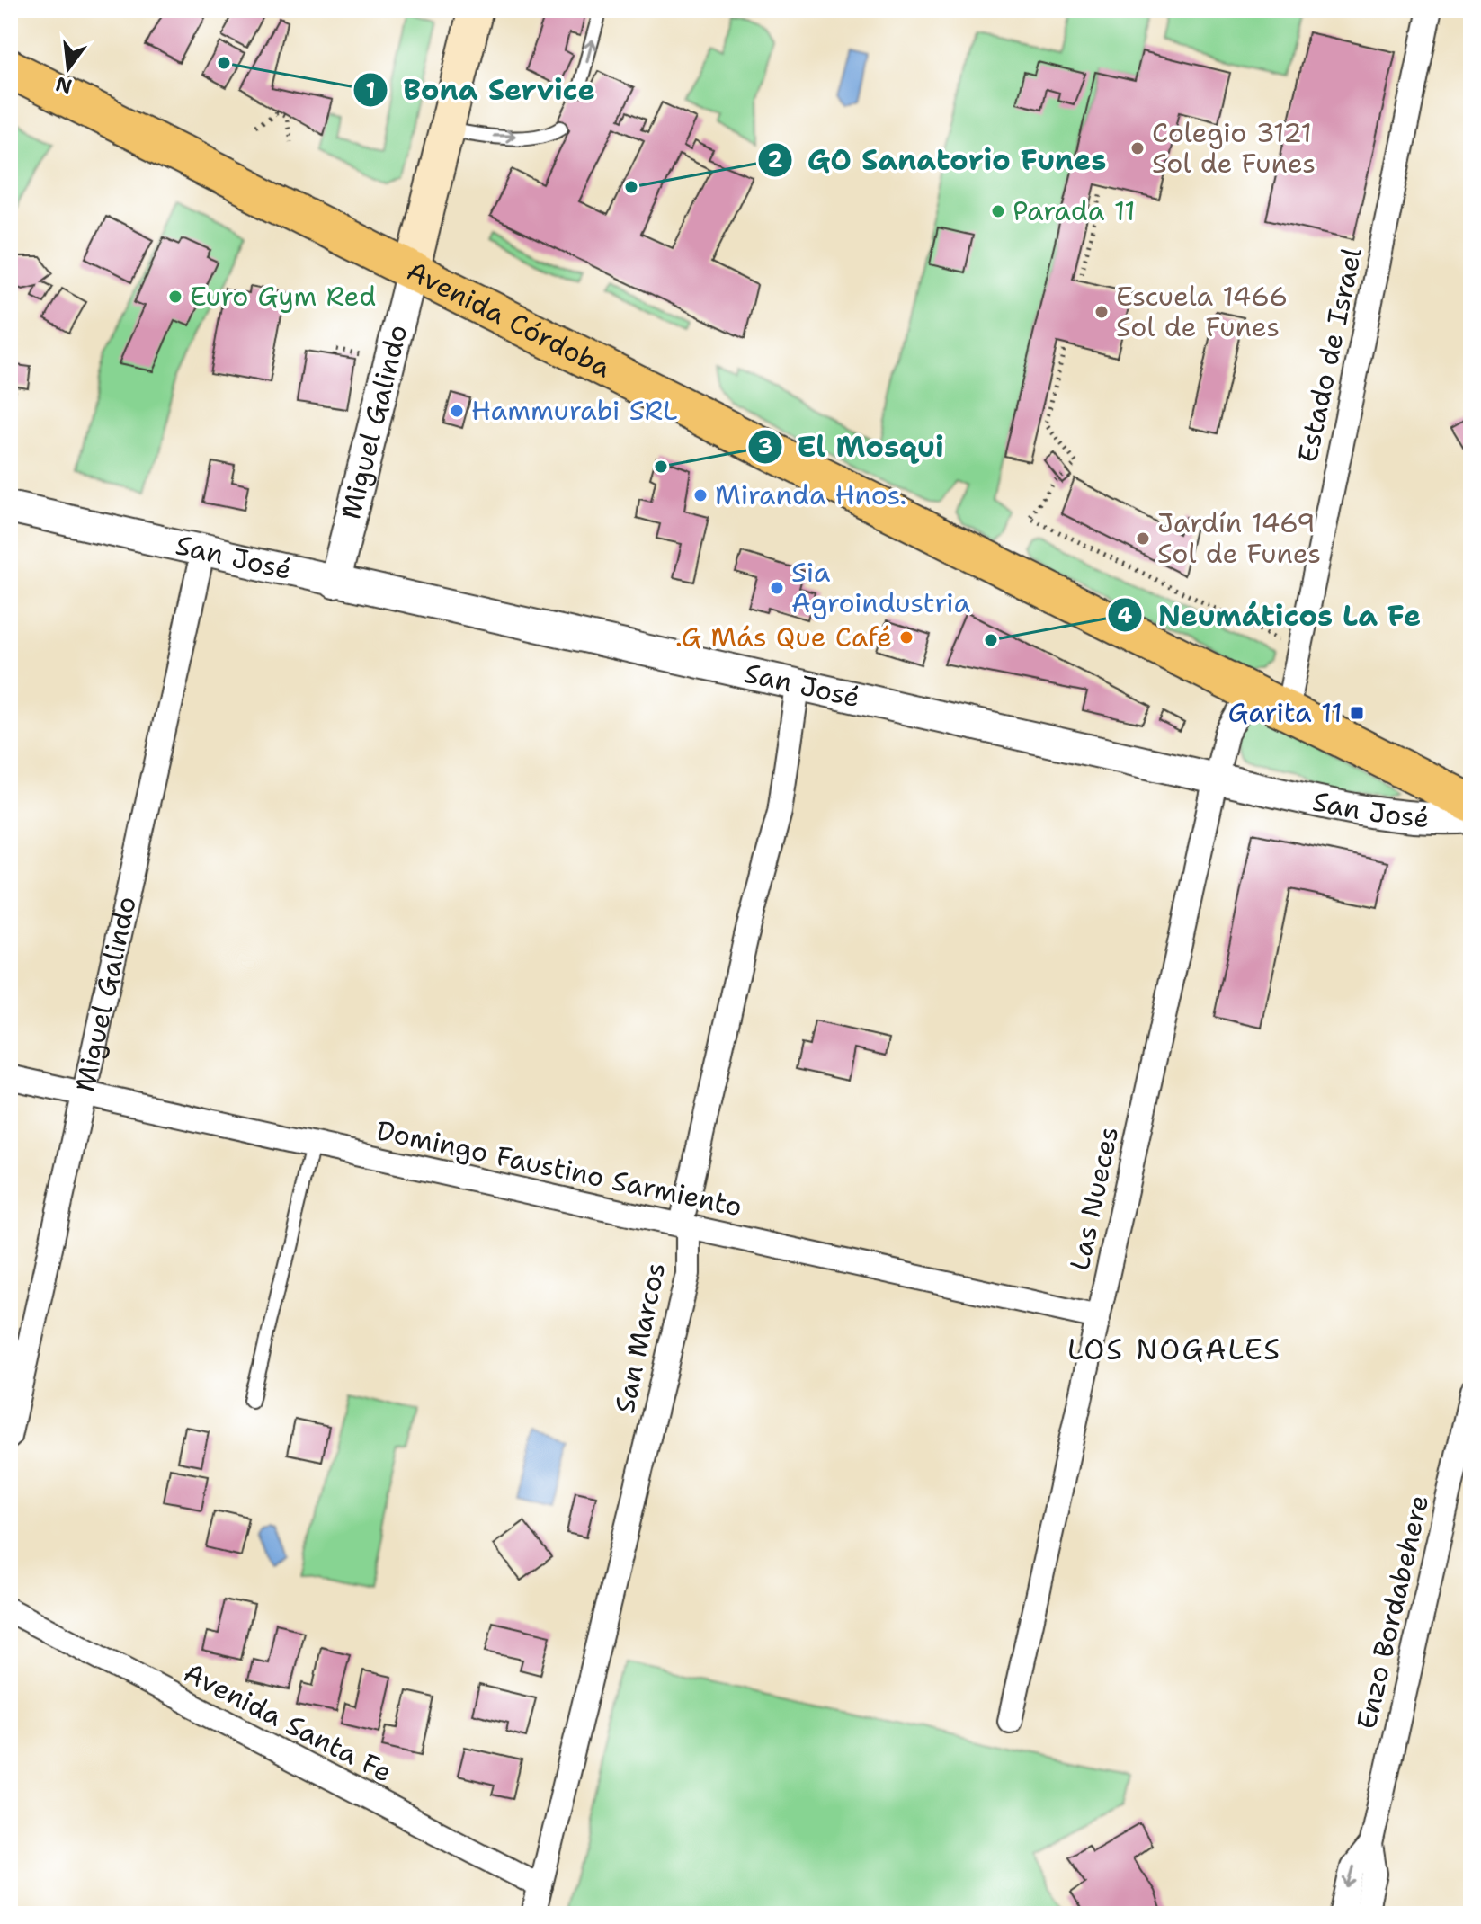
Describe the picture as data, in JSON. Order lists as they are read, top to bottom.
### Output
{
  "streets": {
    "main road": ["Avenida Córdoba", "Miguel Galindo"],
    "street": [
      "Estado de Israel",
      "San José",
      "Domingo Faustino Sarmiento",
      "Las Nueces",
      "San Marcos",
      "Enzo Bordabehere",
      "Avenida Santa Fe"
    ]
  },
  "crossings": [
    ["Avenida Córdoba", "Estado de Israel"],
    ["Avenida Córdoba", "Miguel Galindo"],
    ["Avenida Córdoba", "Las Nueces"],
    ["Miguel Galindo", "San José"],
    ["Miguel Galindo", "Domingo Faustino Sarmiento"],
    ["San José", "Las Nueces"],
    ["San José", "San Marcos"],
    ["Domingo Faustino Sarmiento", "Las Nueces"],
    ["Domingo Faustino Sarmiento", "San Marcos"],
    ["San Marcos", "Avenida Santa Fe"]
  ],
  "districts": ["LOS NOGALES"],
  "places": {
    "other": [
      "Bona Service",
      "Colegio 3121 Sol de Funes",
      "GO Sanatorio Funes",
      "Parada 11",
      "Euro Gym Red",
      "Escuela 1466 Sol de Funes",
      "Hammurabi SRL",
      "El Mosqui",
      "Miranda Hnos.",
      "Jardín 1469 Sol de Funes",
      "Sia Agroindustria",
      ".G Más Que Café",
      "Neumáticos La Fe"
    ],
    "transit": ["Garita 11"]
  },
  "north": "bottom"
}
